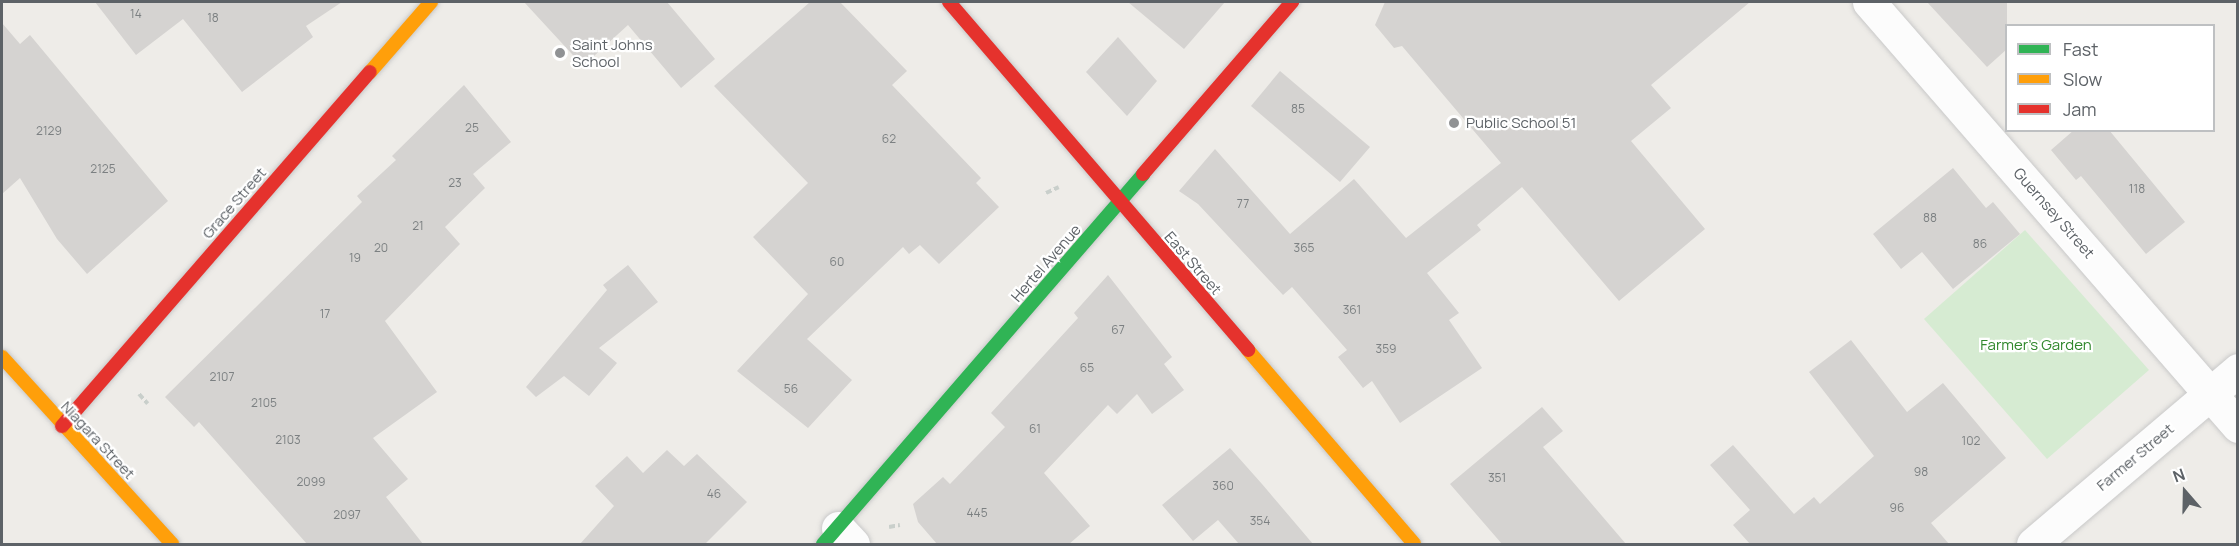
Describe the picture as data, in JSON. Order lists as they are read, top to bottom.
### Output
{
  "streets": {
    "street": [
      "Grace Street",
      "Guernsey Street",
      "Hertel Avenue",
      "East Street",
      "Niagara Street",
      "Farmer Street"
    ]
  },
  "crossings": [
    ["Grace Street", "Niagara Street"],
    ["Guernsey Street", "Farmer Street"],
    ["Hertel Avenue", "East Street"]
  ],
  "parks": ["Farmer's Garden"],
  "places": ["Saint Johns School", "Public School 51"],
  "house_numbers": [
    "14",
    "18",
    "85",
    "25",
    "2129",
    "62",
    "2125",
    "23",
    "118",
    "77",
    "88",
    "21",
    "86",
    "20",
    "365",
    "19",
    "60",
    "361",
    "17",
    "67",
    "359",
    "65",
    "2107",
    "56",
    "2105",
    "61",
    "2103",
    "102",
    "98",
    "351",
    "2099",
    "360",
    "46",
    "96",
    "445",
    "2097",
    "354"
  ],
  "legend": ["Fast", "Slow", "Jam"],
  "north": "top"
}
